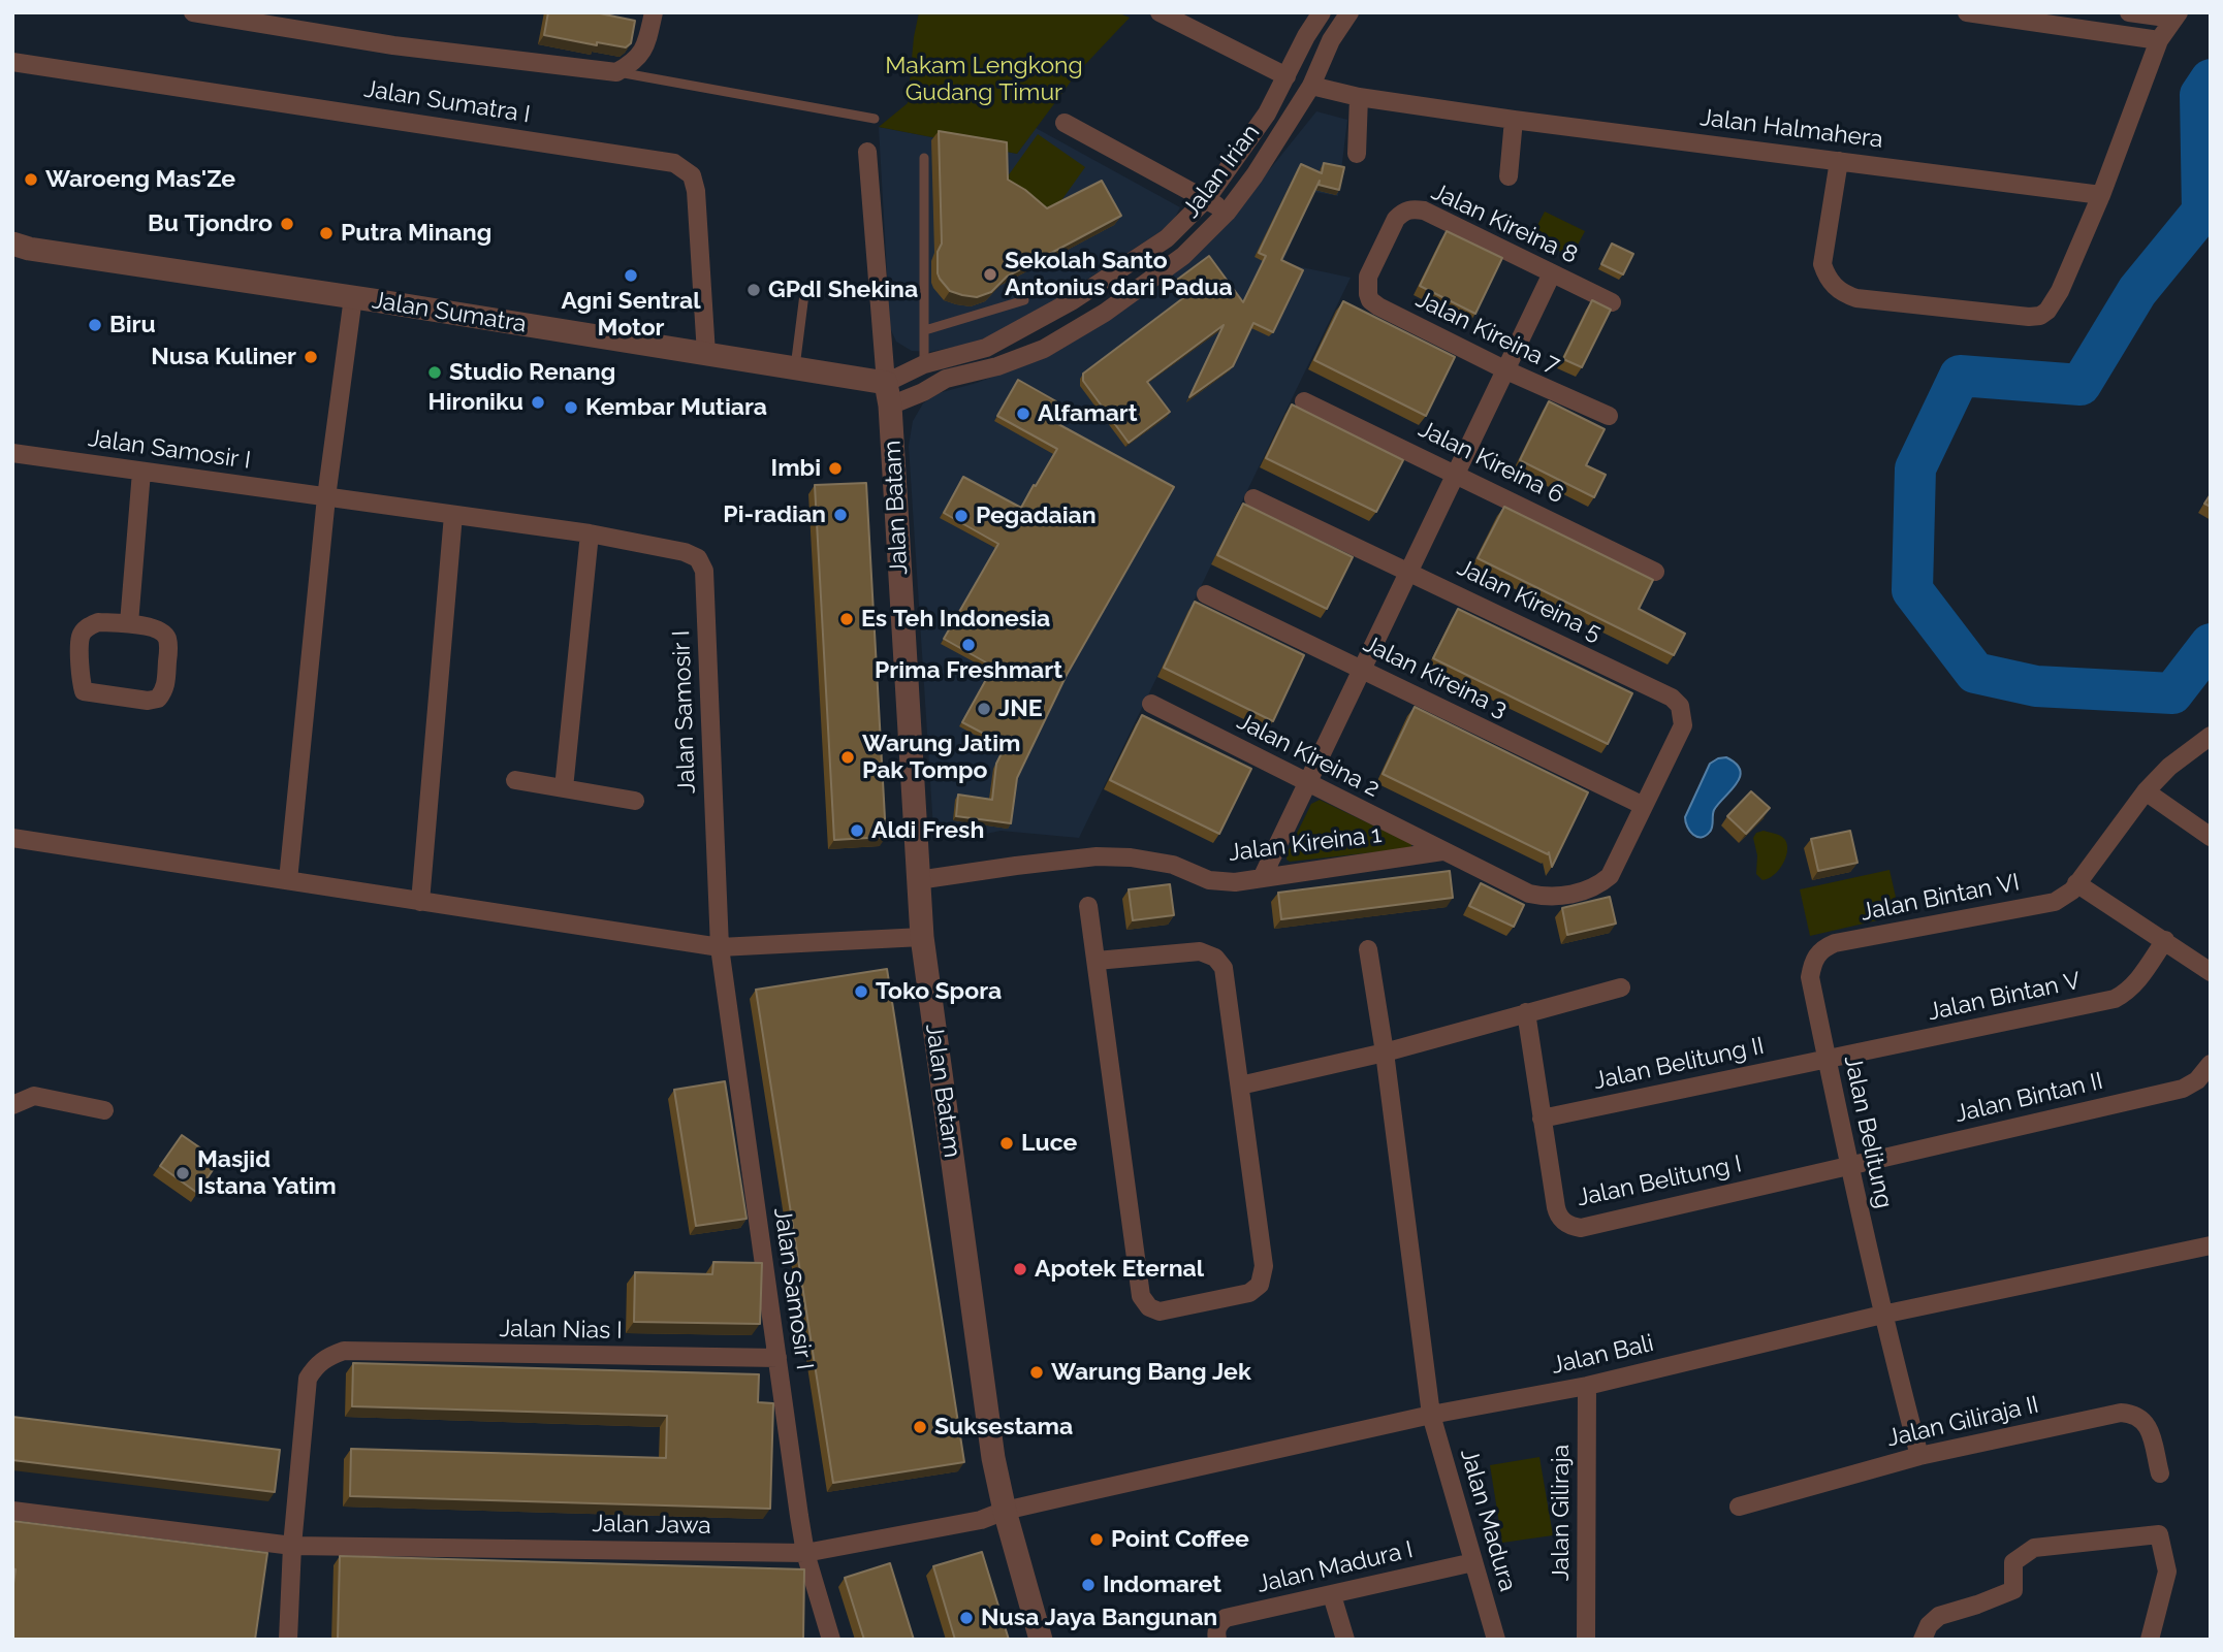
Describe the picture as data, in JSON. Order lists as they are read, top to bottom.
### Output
{
  "streets": {
    "street": [
      "Jalan Sumatra I",
      "Jalan Halmahera",
      "Jalan Irian",
      "Jalan Kireina 8",
      "Jalan Sumatra",
      "Jalan Kireina 7",
      "Jalan Samosir I",
      "Jalan Kireina 6",
      "Jalan Batam",
      "Jalan Kireina 5",
      "Jalan Kireina 3",
      "Jalan Kireina 2",
      "Jalan Kireina 1",
      "Jalan Bintan VI",
      "Jalan Bintan V",
      "Jalan Belitung II",
      "Jalan Bintan II",
      "Jalan Belitung",
      "Jalan Belitung I",
      "Jalan Nias I",
      "Jalan Bali",
      "Jalan Giliraja II",
      "Jalan Giliraja",
      "Jalan Madura",
      "Jalan Jawa",
      "Jalan Madura I"
    ]
  },
  "crossings": [
    ["Jalan Sumatra I", "Jalan Sumatra"],
    ["Jalan Halmahera", "Jalan Irian"],
    ["Jalan Irian", "Jalan Sumatra"],
    ["Jalan Irian", "Jalan Batam"],
    ["Jalan Kireina 8", "Jalan Kireina 7"],
    ["Jalan Sumatra", "Jalan Batam"],
    ["Jalan Samosir I", "Jalan Nias I"],
    ["Jalan Samosir I", "Jalan Jawa"],
    ["Jalan Batam", "Jalan Kireina 1"],
    ["Jalan Batam", "Jalan Bali"],
    ["Jalan Batam", "Jalan Jawa"],
    ["Jalan Kireina 5", "Jalan Kireina 3"],
    ["Jalan Kireina 2", "Jalan Kireina 1"],
    ["Jalan Bintan VI", "Jalan Belitung"],
    ["Jalan Bintan V", "Jalan Belitung II"],
    ["Jalan Bintan V", "Jalan Belitung"],
    ["Jalan Belitung II", "Jalan Belitung"],
    ["Jalan Belitung II", "Jalan Belitung I"],
    ["Jalan Bintan II", "Jalan Belitung"],
    ["Jalan Bintan II", "Jalan Belitung I"],
    ["Jalan Belitung", "Jalan Belitung I"],
    ["Jalan Belitung", "Jalan Bali"],
    ["Jalan Belitung", "Jalan Giliraja II"],
    ["Jalan Nias I", "Jalan Jawa"],
    ["Jalan Bali", "Jalan Giliraja"],
    ["Jalan Bali", "Jalan Madura"],
    ["Jalan Bali", "Jalan Jawa"],
    ["Jalan Madura", "Jalan Madura I"]
  ],
  "parks": ["Makam Lengkong Gudang Timur"],
  "places": [
    "Waroeng Mas'Ze",
    "Bu Tjondro",
    "Putra Minang",
    "Sekolah Santo Antonius dari Padua",
    "Agni Sentral Motor",
    "GPdI Shekina",
    "Biru",
    "Nusa Kuliner",
    "Studio Renang",
    "Hironiku",
    "Kembar Mutiara",
    "Alfamart",
    "Imbi",
    "Pi-radian",
    "Pegadaian",
    "Es Teh Indonesia",
    "Prima Freshmart",
    "JNE",
    "Warung Jatim Pak Tompo",
    "Aldi Fresh",
    "Toko Spora",
    "Luce",
    "Masjid Istana Yatim",
    "Apotek Eternal",
    "Warung Bang Jek",
    "Suksestama",
    "Point Coffee",
    "Indomaret",
    "Nusa Jaya Bangunan"
  ]
}
